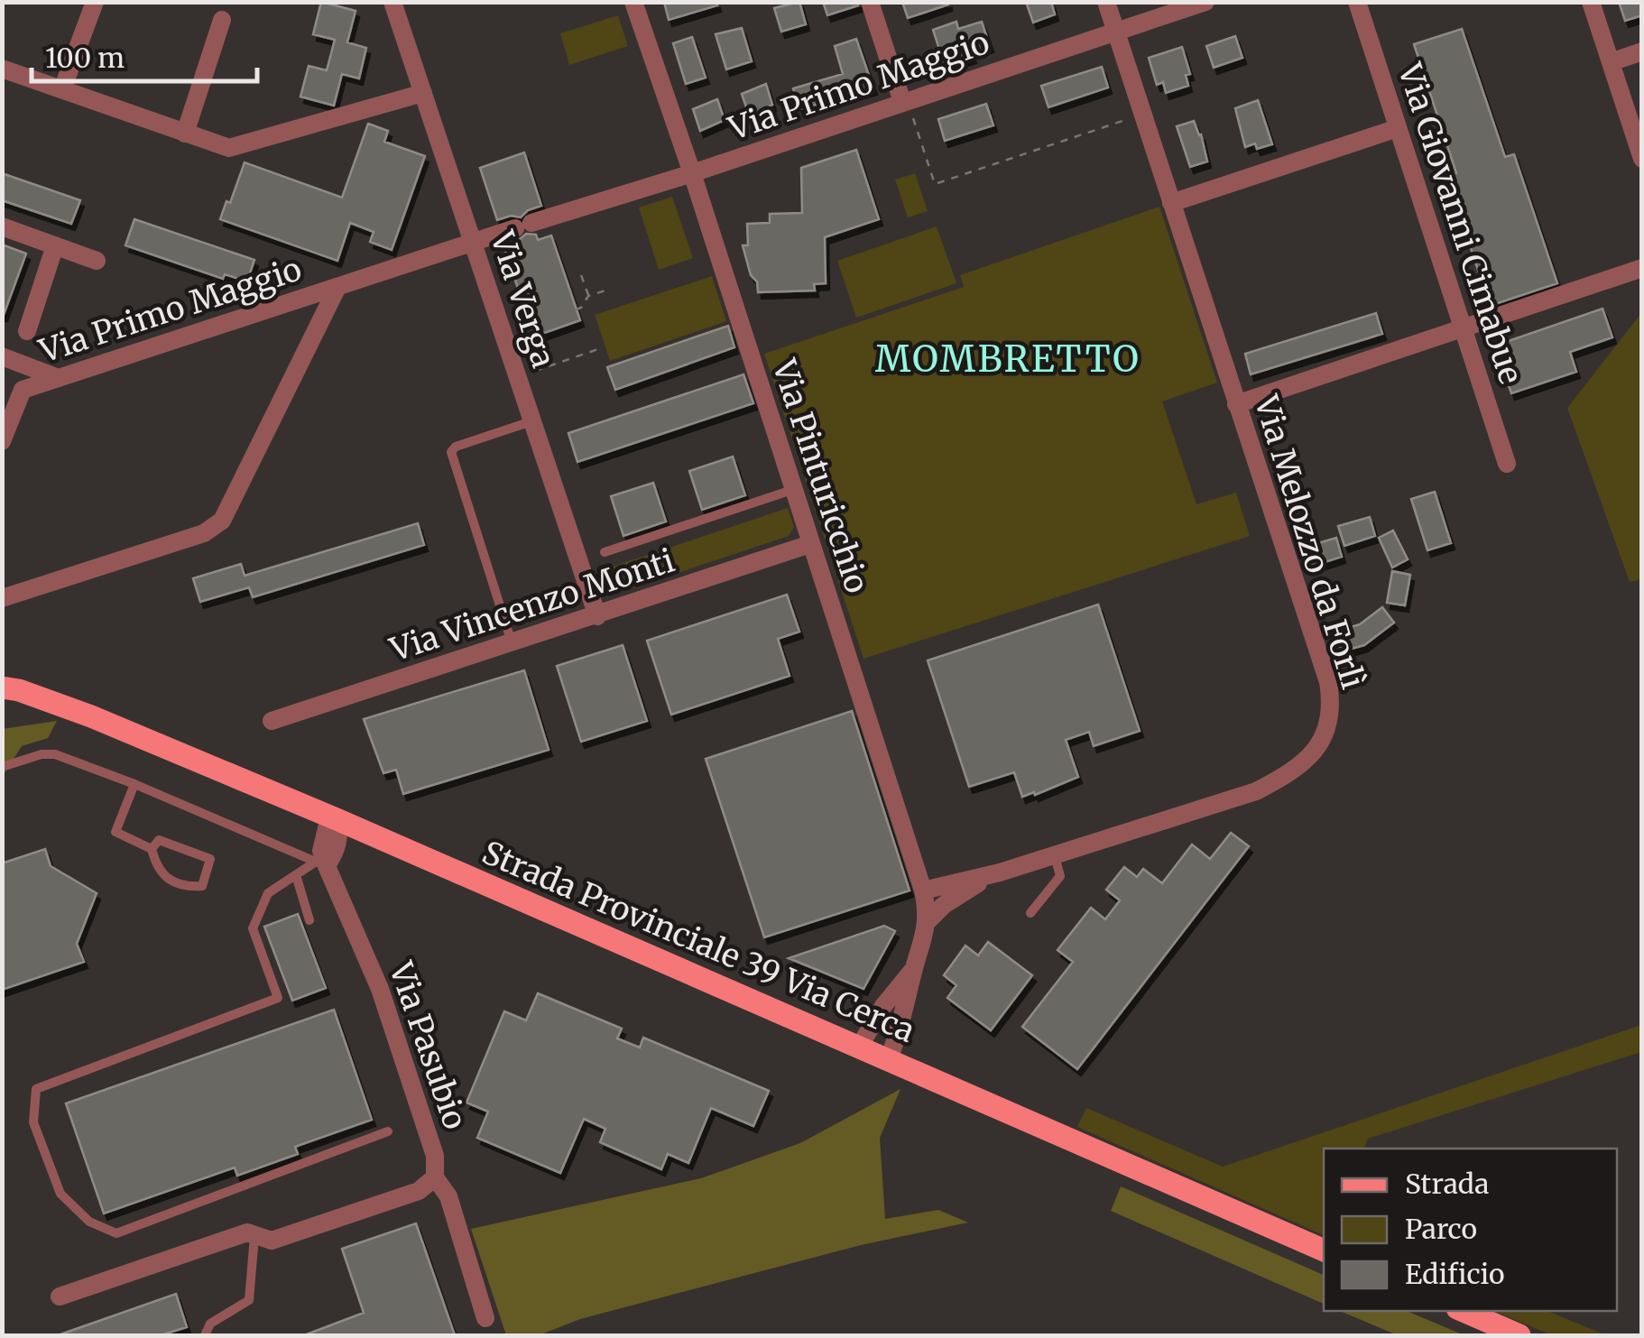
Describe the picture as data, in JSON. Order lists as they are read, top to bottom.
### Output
{
  "streets": {
    "main road": ["Strada Provinciale 39 Via Cerca"],
    "street": [
      "Via Primo Maggio",
      "Via Giovanni Cimabue",
      "Via Verga",
      "Via Pinturicchio",
      "Via Melozzo da Forlì",
      "Via Vincenzo Monti",
      "Via Pasubio"
    ]
  },
  "crossings": [
    ["Via Primo Maggio", "Via Verga"],
    ["Via Primo Maggio", "Via Pinturicchio"],
    ["Via Primo Maggio", "Via Melozzo da Forlì"],
    ["Via Verga", "Via Vincenzo Monti"],
    ["Via Pinturicchio", "Via Melozzo da Forlì"],
    ["Via Pinturicchio", "Via Vincenzo Monti"],
    ["Via Pinturicchio", "Strada Provinciale 39 Via Cerca"]
  ],
  "districts": ["MOMBRETTO"],
  "legend": ["Strada", "Parco", "Edificio"],
  "scale_bar": "100 m"
}
